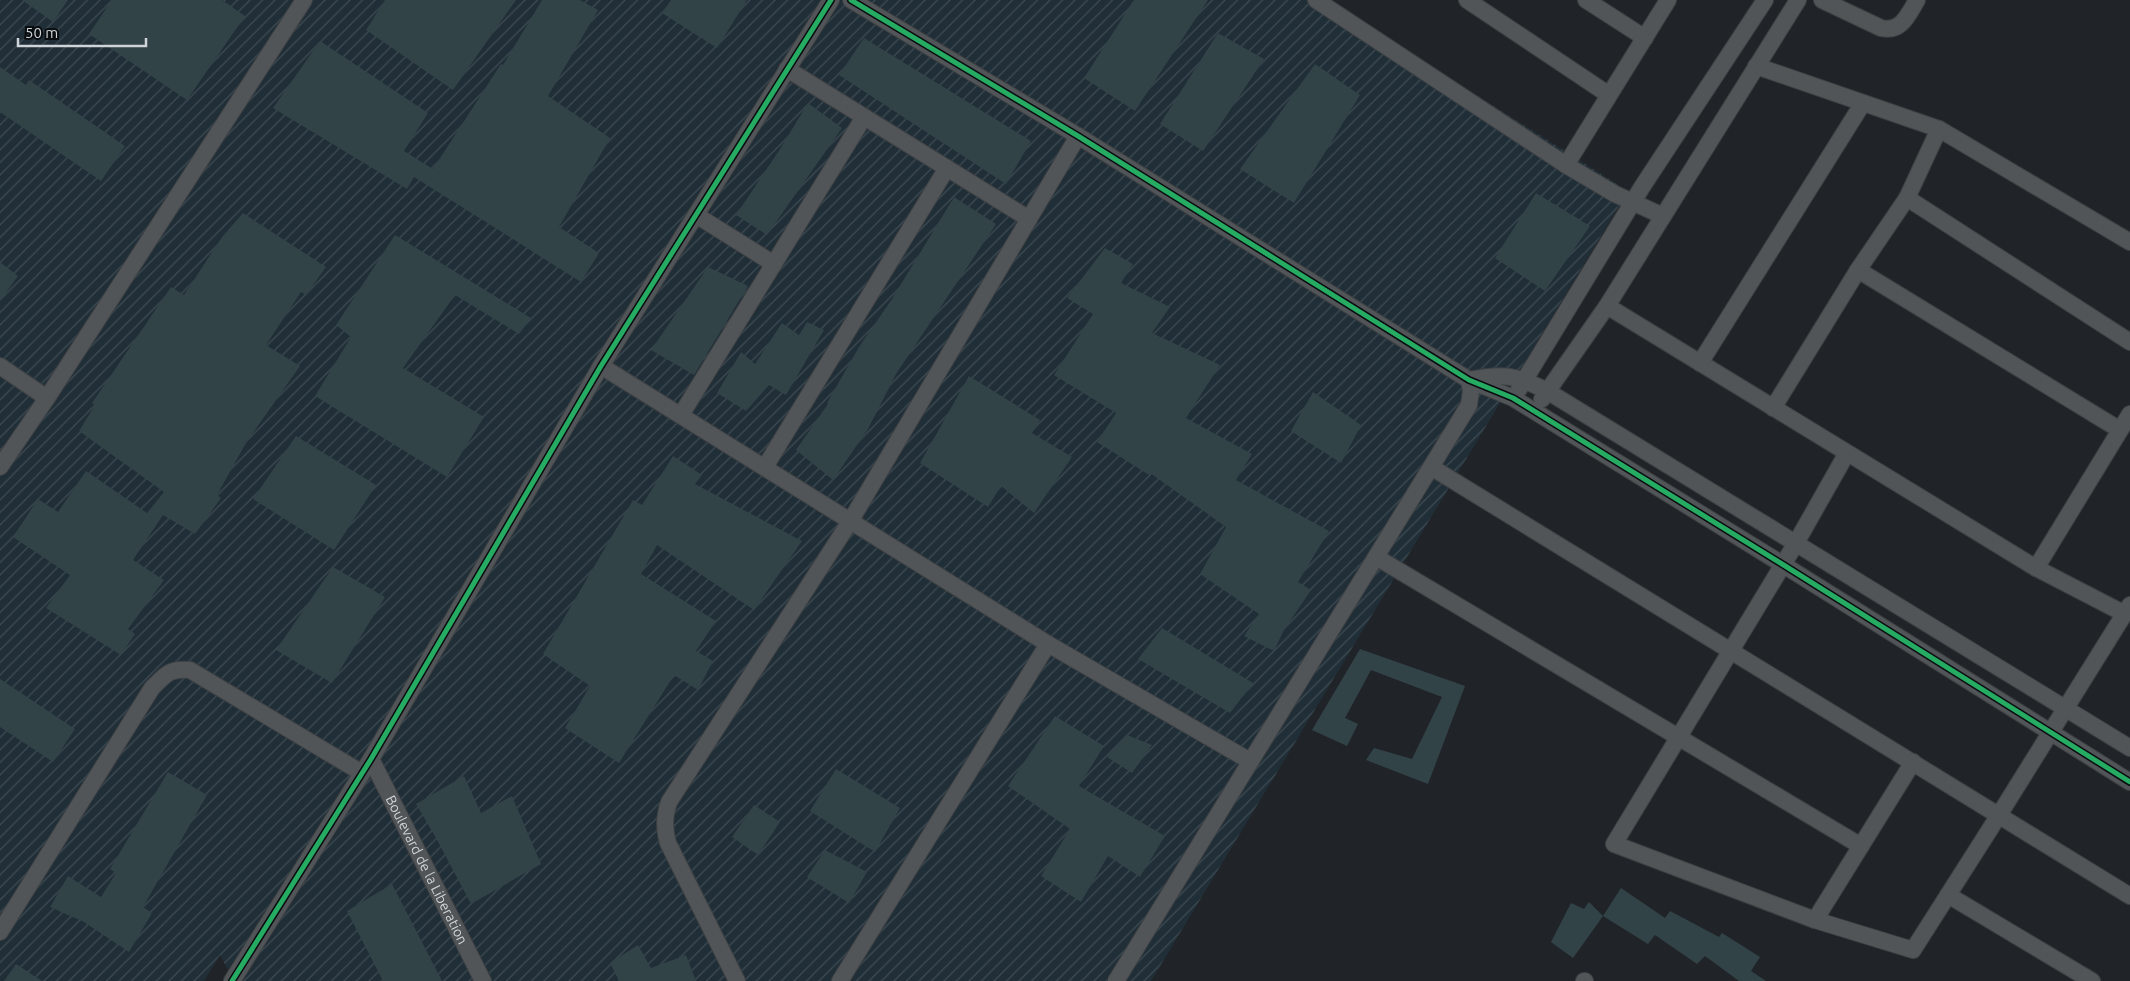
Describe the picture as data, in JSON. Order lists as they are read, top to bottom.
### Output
{
  "streets": {
    "street": ["Boulevard de la Liberation"]
  },
  "scale_bar": "50 m"
}
